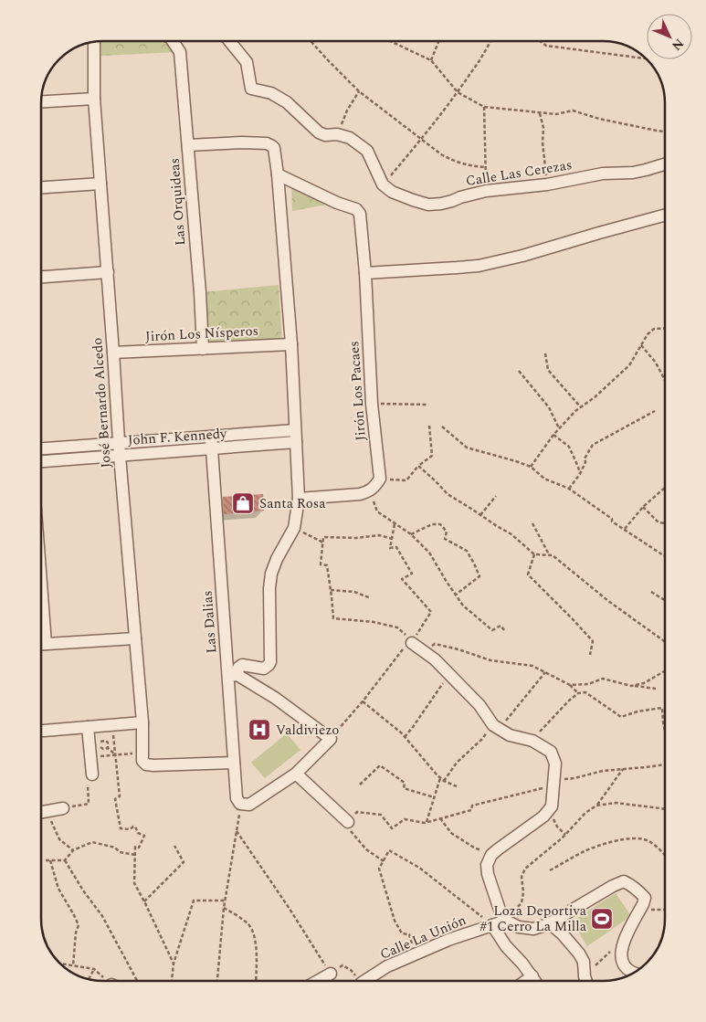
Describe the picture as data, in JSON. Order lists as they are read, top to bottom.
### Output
{
  "streets": {
    "street": [
      "Calle Las Cerezas",
      "Las Orquideas",
      "Jirón Los Nísperos",
      "Jirón Los Pacaes",
      "José Bernardo Alcedo",
      "John F. Kennedy",
      "Las Dalias",
      "Calle La Unión"
    ]
  },
  "crossings": [
    ["Las Orquideas", "Jirón Los Nísperos"],
    ["Jirón Los Nísperos", "José Bernardo Alcedo"],
    ["José Bernardo Alcedo", "John F. Kennedy"],
    ["José Bernardo Alcedo", "Las Dalias"],
    ["John F. Kennedy", "Las Dalias"]
  ],
  "places": {
    "shop": ["Santa Rosa"],
    "hospital": ["Valdiviezo"],
    "sports": ["Loza Deportiva #1 Cerro La Milla"]
  },
  "north": "bottom right"
}
